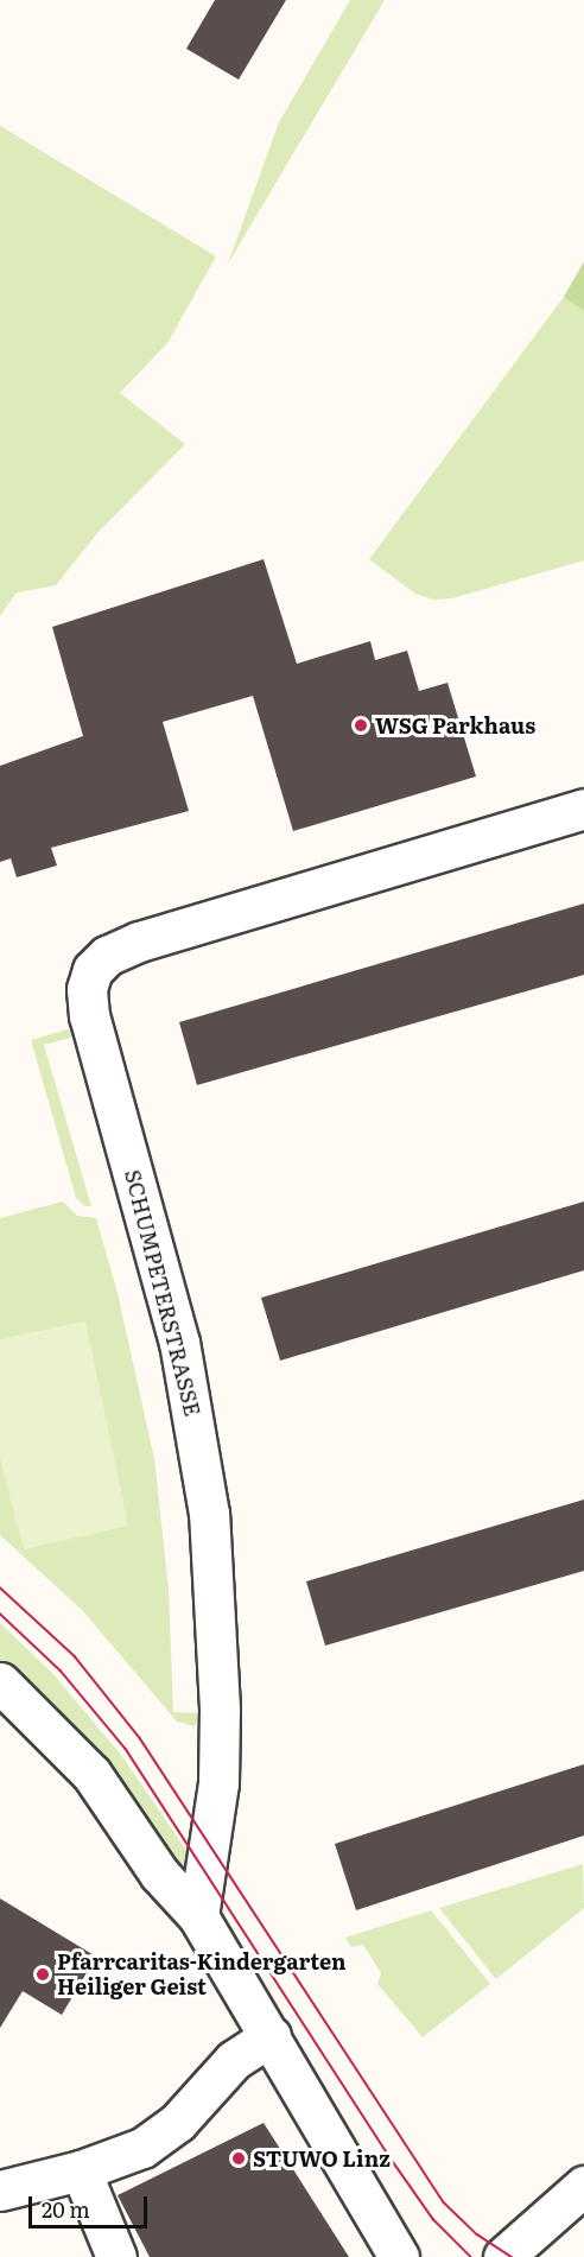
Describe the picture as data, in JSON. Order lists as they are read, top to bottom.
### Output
{
  "streets": {
    "street": ["SCHUMPETERSTRASSE"]
  },
  "places": ["WSG Parkhaus", "Pfarrcaritas-Kindergarten Heiliger Geist", "STUWO Linz"],
  "scale_bar": "20 m"
}
